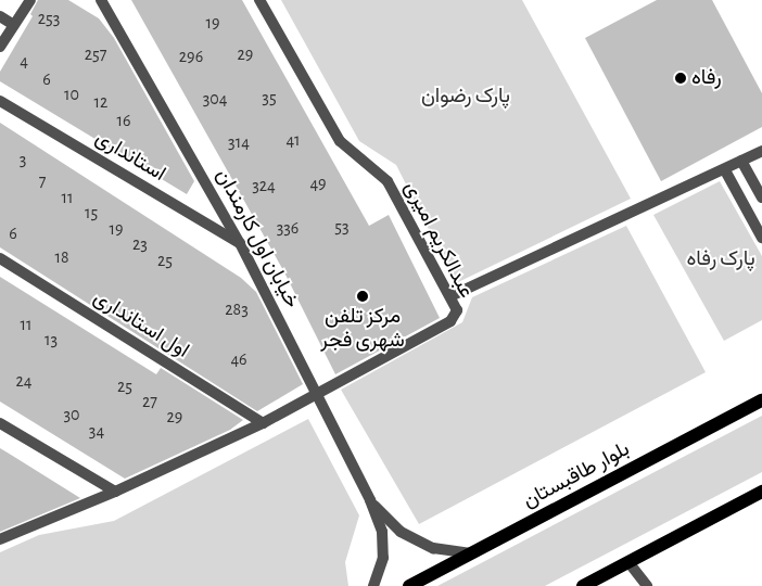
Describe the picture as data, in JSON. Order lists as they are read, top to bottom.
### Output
{
  "streets": {
    "main road": ["بلوار طاقبستان"],
    "street": [
      "استانداری",
      "خیابان اول کارمندان",
      "عبدالکریم امیری",
      "اول استانداری"
    ]
  },
  "crossings": [
    ["استانداری", "خیابان اول کارمندان"],
    ["خیابان اول کارمندان", "عبدالکریم امیری"]
  ],
  "parks": ["پارک رضوان", "پارک رفاه"],
  "places": ["رفاه", "مرکز تلفن شهری فجر"],
  "house_numbers": [
    "253",
    "19",
    "257",
    "29",
    "296",
    "4",
    "6",
    "10",
    "35",
    "304",
    "12",
    "16",
    "41",
    "314",
    "3",
    "7",
    "49",
    "324",
    "11",
    "15",
    "53",
    "336",
    "19",
    "6",
    "23",
    "18",
    "25",
    "283",
    "11",
    "13",
    "46",
    "24",
    "25",
    "27",
    "30",
    "29",
    "34"
  ]
}
